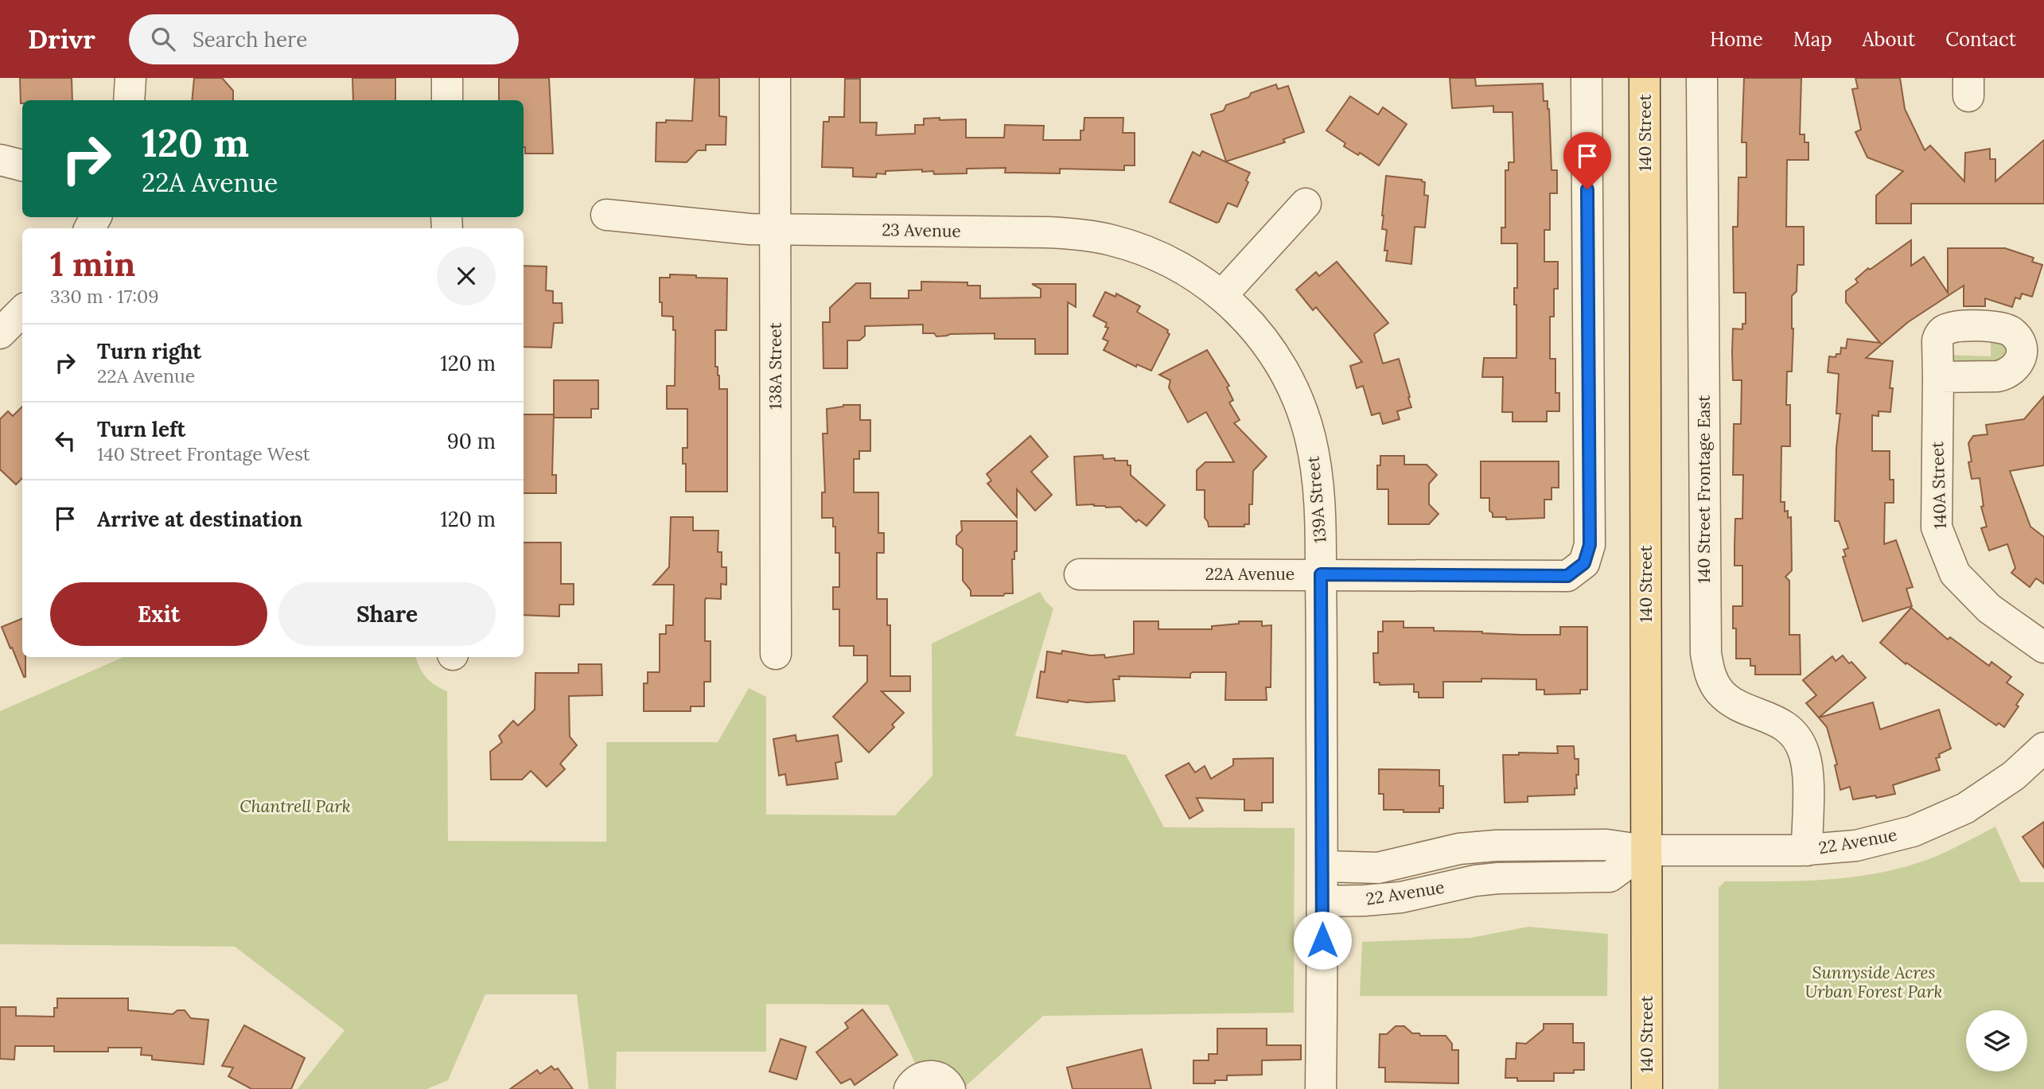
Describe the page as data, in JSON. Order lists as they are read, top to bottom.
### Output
{
  "streets": {
    "main road": ["140 Street"],
    "street": [
      "23 Avenue",
      "138A Street",
      "140A Street",
      "140 Street Frontage East",
      "139A Street",
      "22A Avenue",
      "22 Avenue"
    ]
  },
  "crossings": [
    ["140 Street", "22 Avenue"],
    ["23 Avenue", "138A Street"],
    ["23 Avenue", "139A Street"],
    ["140 Street Frontage East", "22 Avenue"],
    ["139A Street", "22A Avenue"],
    ["139A Street", "22 Avenue"]
  ],
  "parks": ["Chantrell Park", "Sunnyside Acres Urban Forest Park"],
  "page": {
    "header": "Drivr",
    "search": "Search here",
    "nav": [
      "Home",
      "Map",
      "About",
      "Contact"
    ],
    "turn": ["120 m", "22A Avenue"],
    "heading": ["1 min", "330 m · 17:09"],
    "list": [
      {
        "name": "Turn right",
        "note": "22A Avenue",
        "value": "120 m"
      },
      {
        "name": "Turn left",
        "note": "140 Street Frontage West",
        "value": "90 m"
      },
      {
        "name": "Arrive at destination",
        "value": "120 m"
      }
    ],
    "buttons": ["Exit", "Share"]
  }
}
